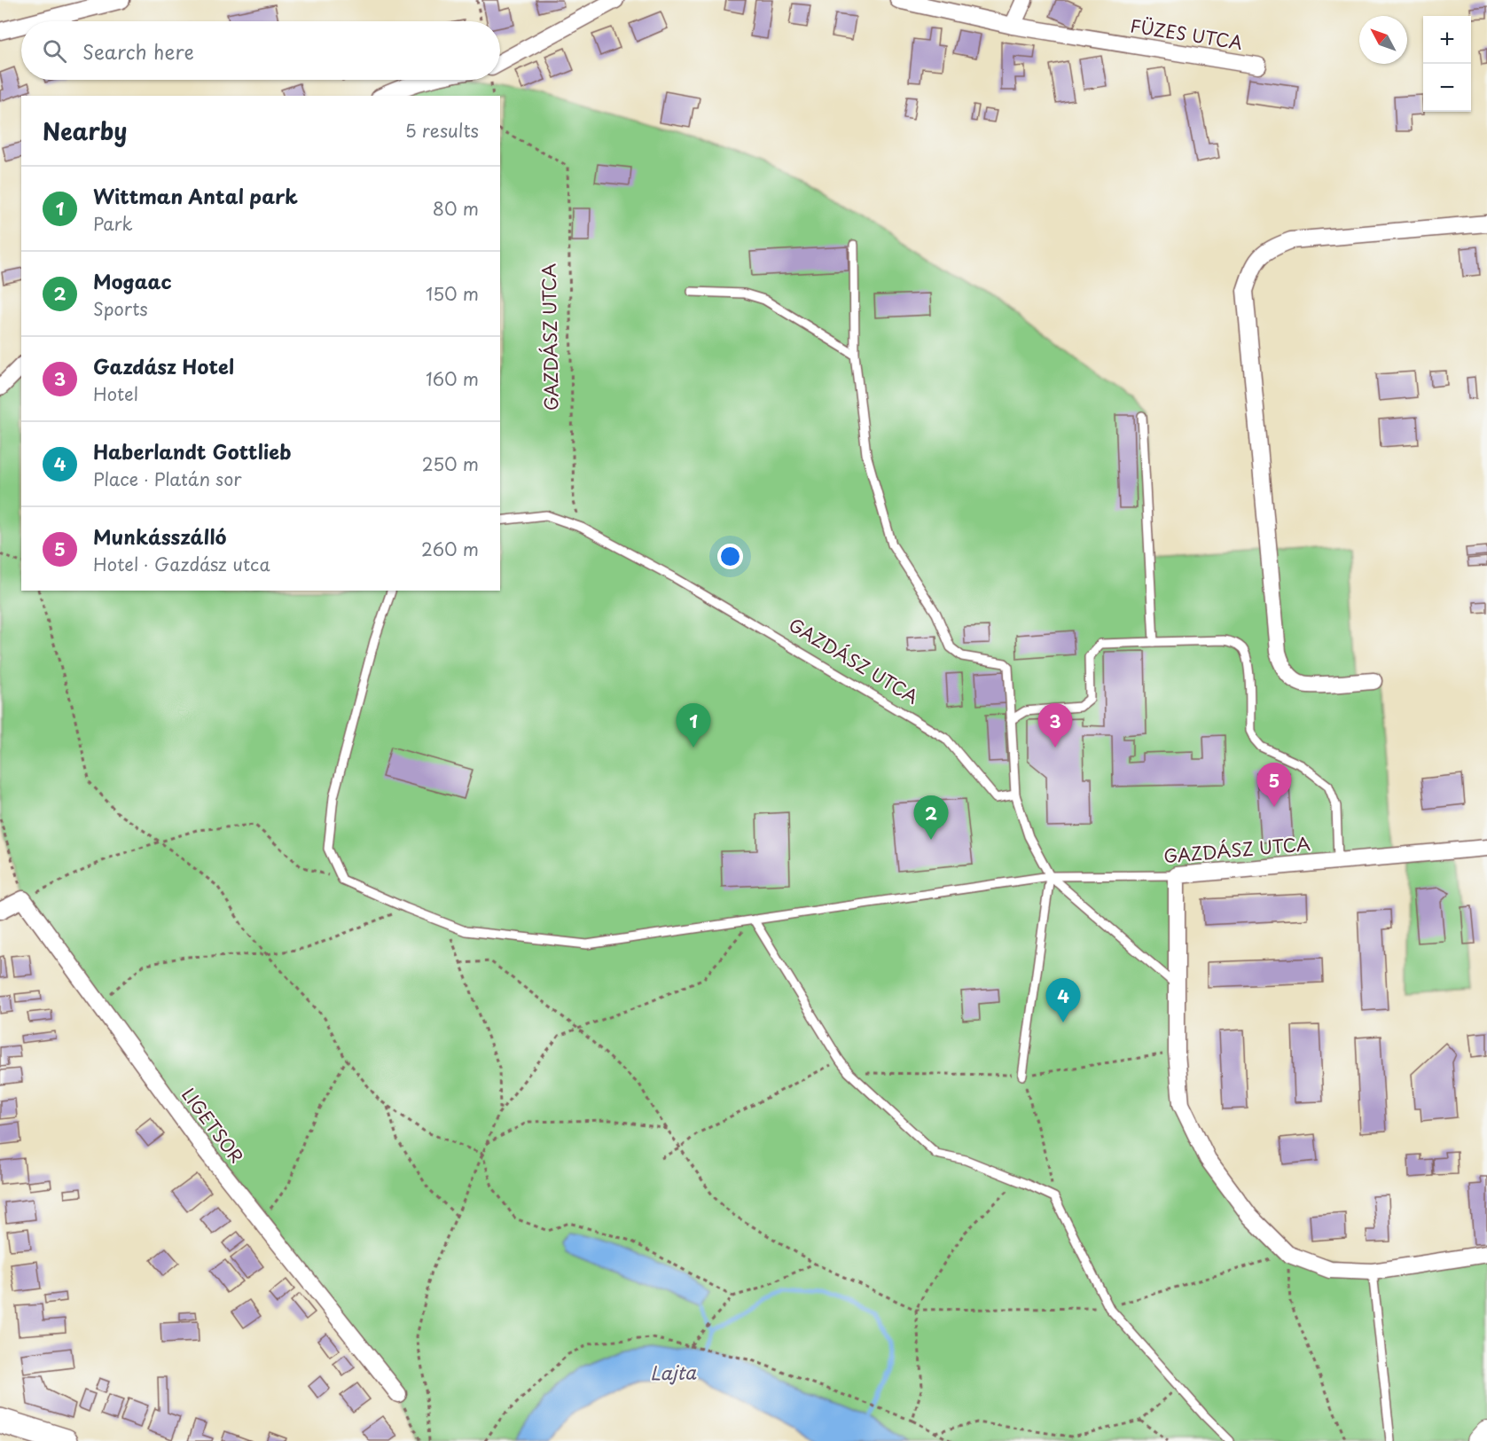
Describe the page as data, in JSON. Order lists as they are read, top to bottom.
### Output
{
  "streets": {
    "street": ["FÜZES UTCA", "GAZDÁSZ UTCA", "LIGETSOR"]
  },
  "water": ["Lajta"],
  "north": "top left",
  "page": {
    "map_buttons": ["+", "−"],
    "search": "Search here",
    "heading": ["Nearby", "5 results"],
    "list": [
      {
        "mark": "1",
        "name": "Wittman Antal park",
        "note": "Park",
        "value": "80 m"
      },
      {
        "mark": "2",
        "name": "Mogaac",
        "note": "Sports",
        "value": "150 m"
      },
      {
        "mark": "3",
        "name": "Gazdász Hotel",
        "note": "Hotel",
        "value": "160 m"
      },
      {
        "mark": "4",
        "name": "Haberlandt Gottlieb",
        "note": "Place · Platán sor",
        "value": "250 m"
      },
      {
        "mark": "5",
        "name": "Munkásszálló",
        "note": "Hotel · Gazdász utca",
        "value": "260 m"
      }
    ],
    "pins": [
      "1",
      "3",
      "5",
      "2",
      "4"
    ]
  }
}
